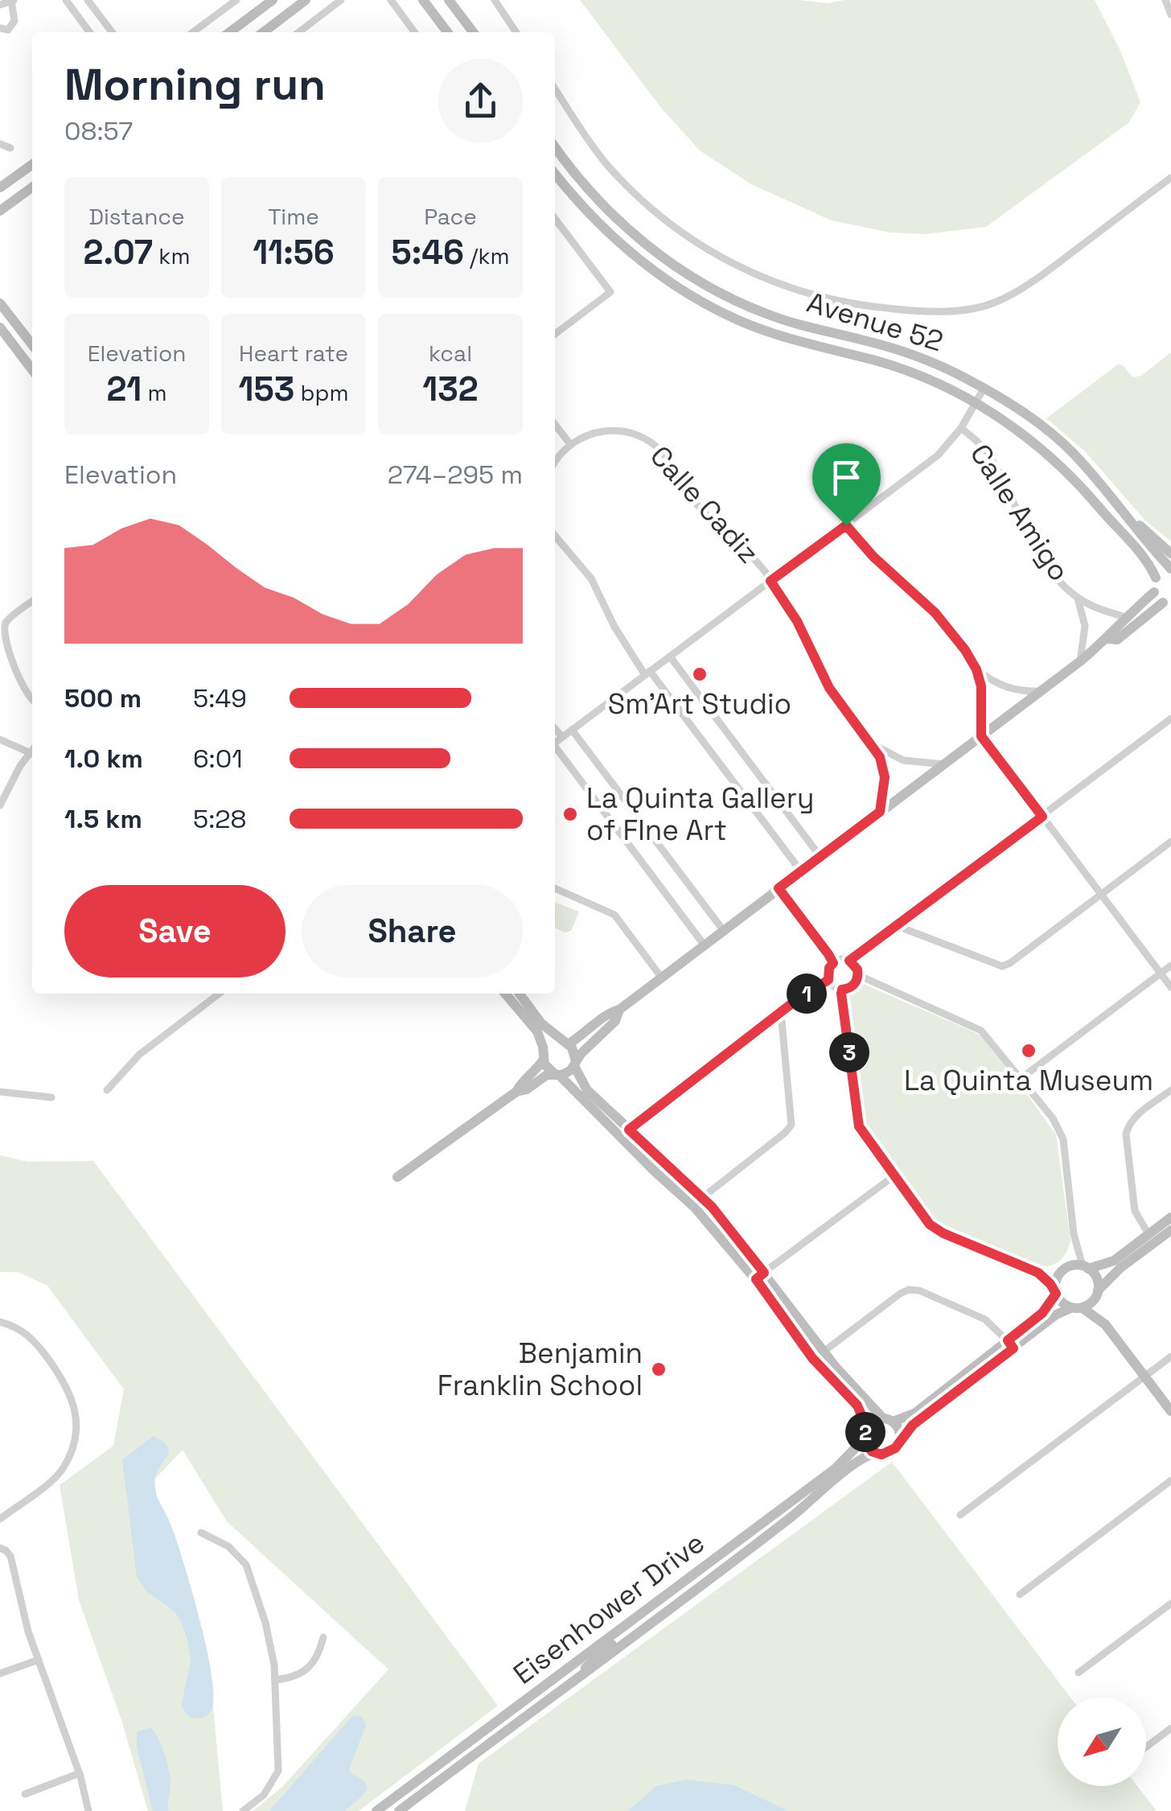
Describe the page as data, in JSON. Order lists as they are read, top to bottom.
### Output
{
  "streets": {
    "main road": ["Avenue 52", "Eisenhower Drive"],
    "street": ["Calle Cadiz", "Calle Amigo"]
  },
  "places": [
    "Sm'Art Studio",
    "La Quinta Gallery of FIne Art",
    "La Quinta Museum",
    "Benjamin Franklin School"
  ],
  "north": "bottom left",
  "page": {
    "heading": ["Morning run", "08:57"],
    "stats": [
      ["Distance", "2.07 km"],
      ["Time", "11:56"],
      ["Pace", "5:46 /km"],
      ["Elevation", "21 m"],
      ["Heart rate", "153 bpm"],
      ["kcal", "132"]
    ],
    "chart": ["Elevation", "274–295 m"],
    "list": [
      {
        "name": "500 m",
        "note": "5:49"
      },
      {
        "name": "1.0 km",
        "note": "6:01"
      },
      {
        "name": "1.5 km",
        "note": "5:28"
      }
    ],
    "buttons": ["Save", "Share"],
    "pins": ["1", "3", "2"]
  }
}
